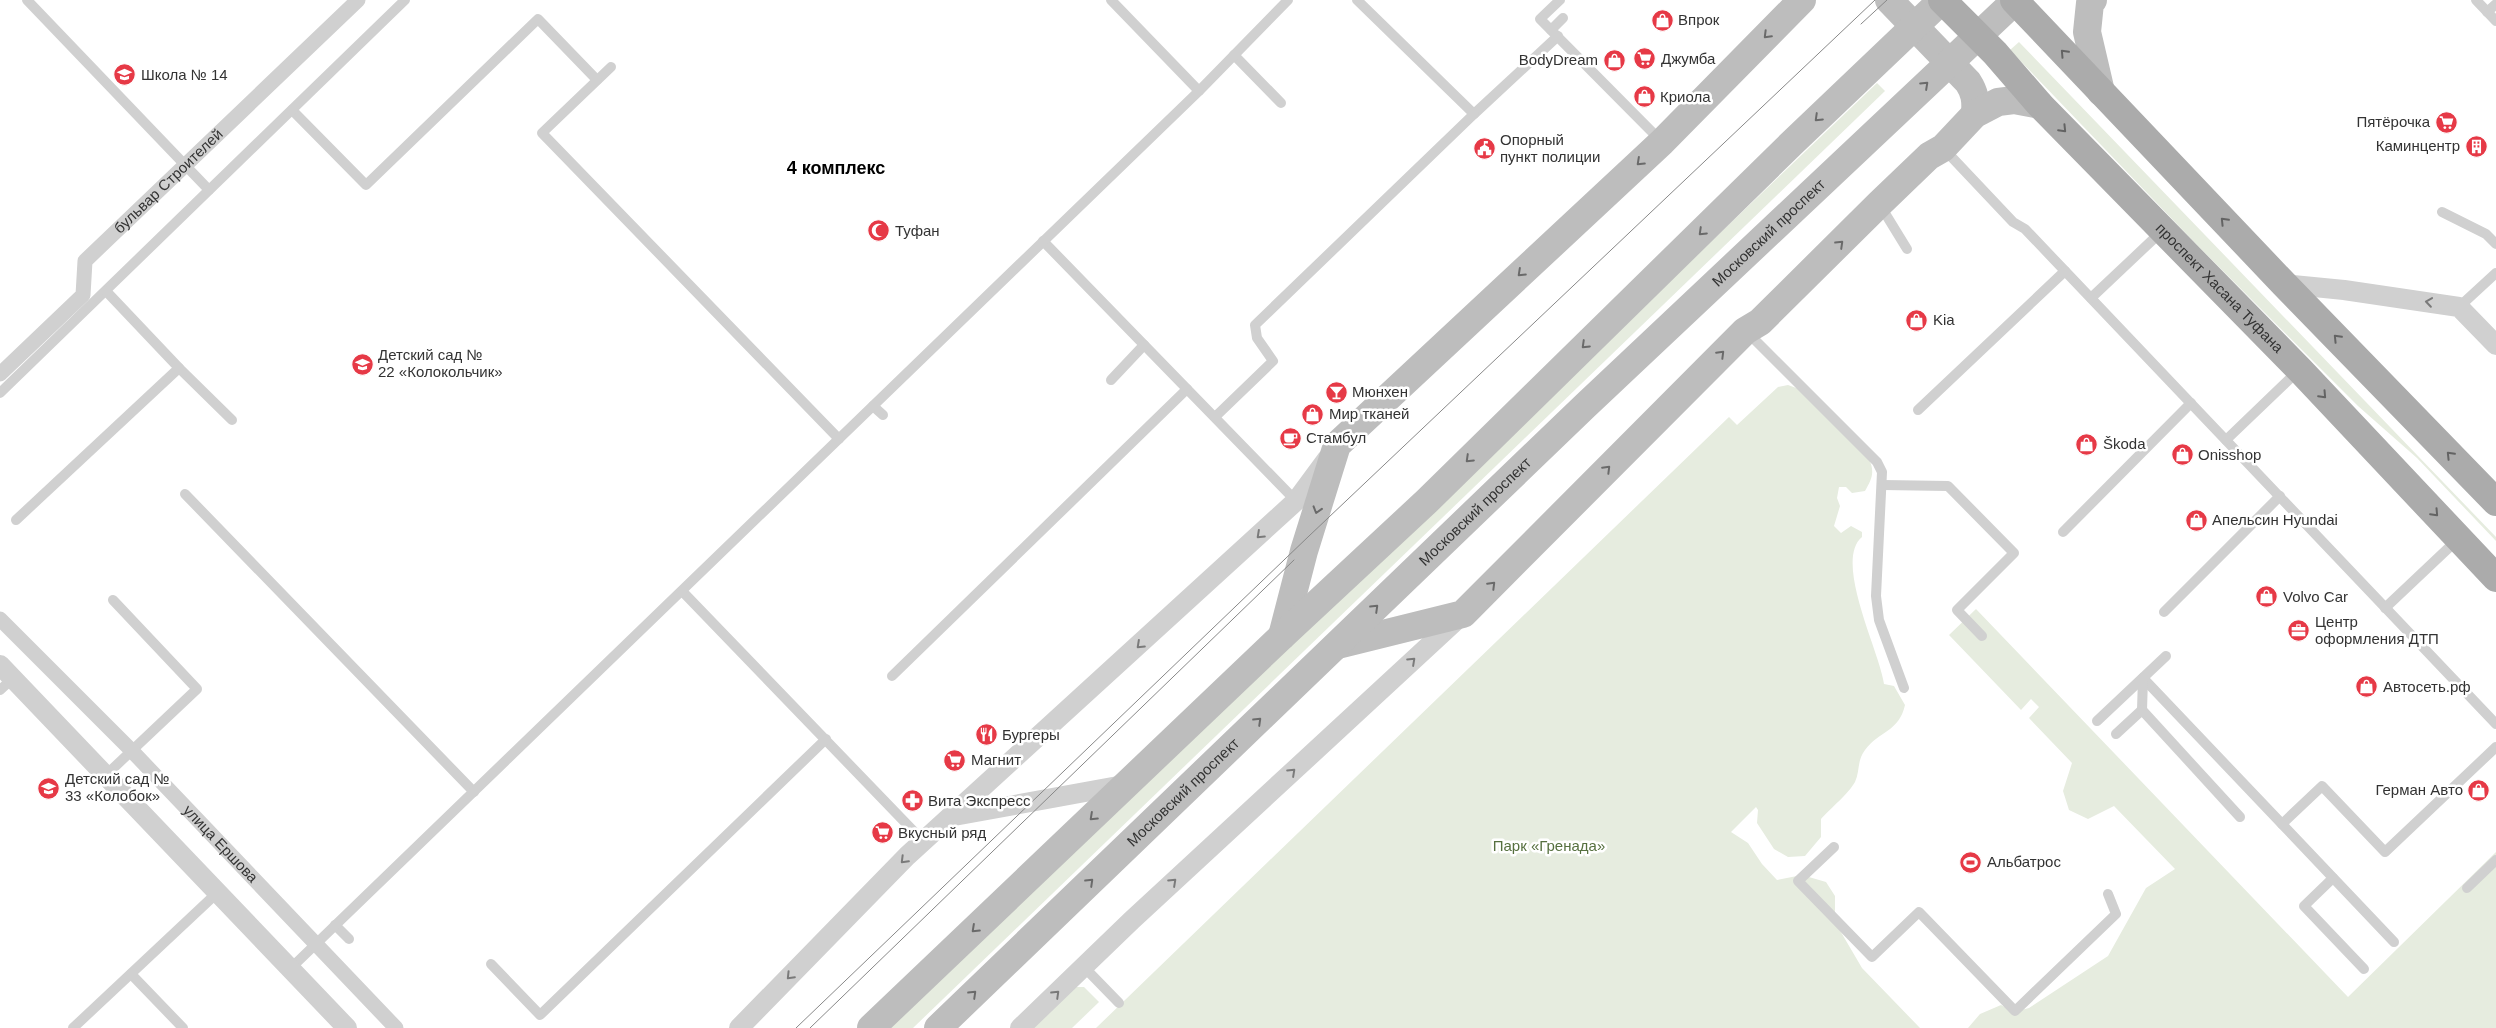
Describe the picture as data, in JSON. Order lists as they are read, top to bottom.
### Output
{
  "streets": {
    "main road": ["Московский проспект", "проспект Хасана Туфана"],
    "street": ["бульвар Строителей", "улица Ершова"]
  },
  "districts": ["4 комплекс"],
  "parks": ["Парк «Гренада»"],
  "places": {
    "shop": [
      "Впрок",
      "BodyDream",
      "Криола",
      "Kia",
      "Мир тканей",
      "Škoda",
      "Onisshop",
      "Апельсин Hyundai",
      "Volvo Car",
      "Автосеть.рф",
      "Герман Авто"
    ],
    "supermarket": [
      "Джумба",
      "Пятёрочка",
      "Магнит",
      "Вкусный ряд"
    ],
    "school or university": ["Школа № 14", "Детский сад № 22 «Колокольчик»", "Детский сад № 33 «Колобок»"],
    "building": ["Каминцентр"],
    "public building": ["Опорный пункт полиции"],
    "mosque": ["Туфан"],
    "bar": ["Мюнхен"],
    "cafe": ["Стамбул"],
    "office": ["Центр оформления ДТП"],
    "restaurant": ["Бургеры"],
    "pharmacy": ["Вита Экспресс"],
    "sports": ["Альбатрос"]
  }
}
